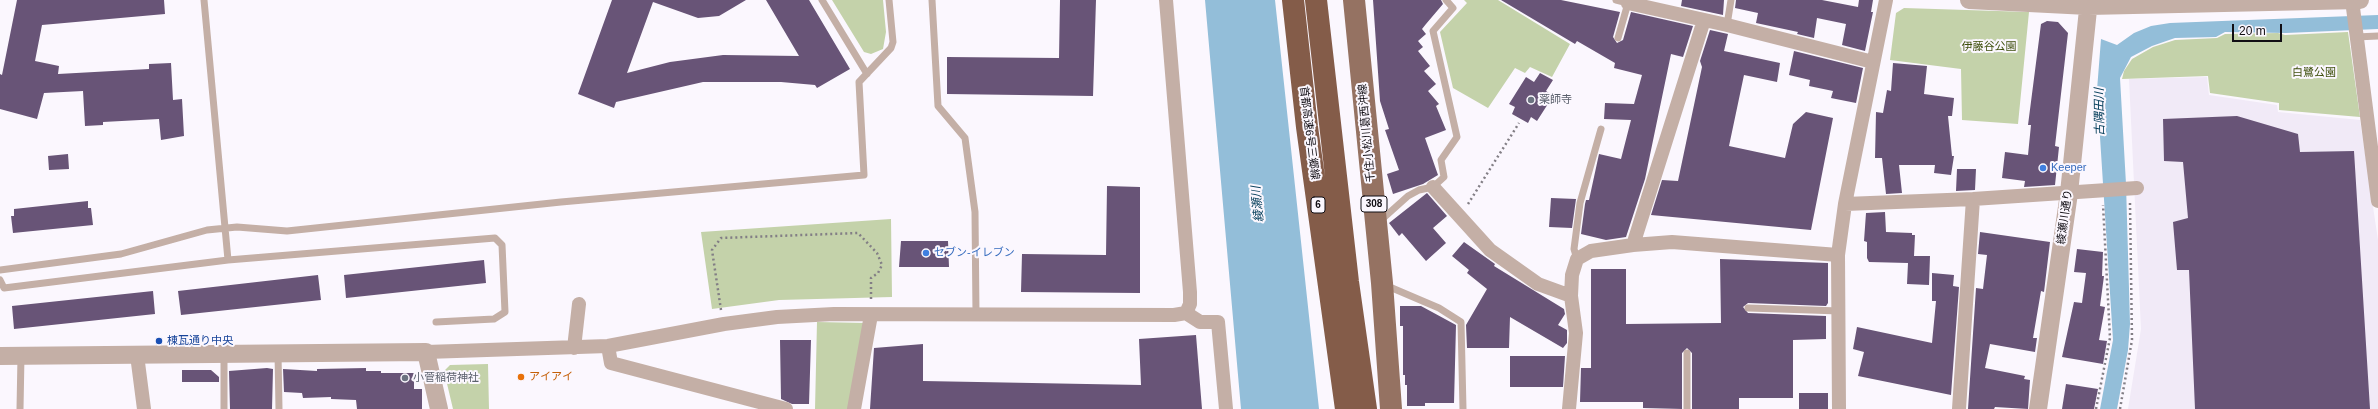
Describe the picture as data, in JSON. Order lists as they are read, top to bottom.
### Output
{
  "streets": {
    "highway": ["首都高速6号三郷線", "6"],
    "main road": ["千住小松川葛西沖線", "308"],
    "street": ["綾瀬川通り"]
  },
  "water": ["古隅田川", "綾瀬川"],
  "parks": ["伊藤谷公園", "白鷺公園"],
  "places": [
    "薬師寺",
    "Keeper",
    "セブン-イレブン",
    "棟瓦通り中央",
    "アイアイ",
    "小菅稲荷神社"
  ],
  "scale_bar": "20 m"
}
